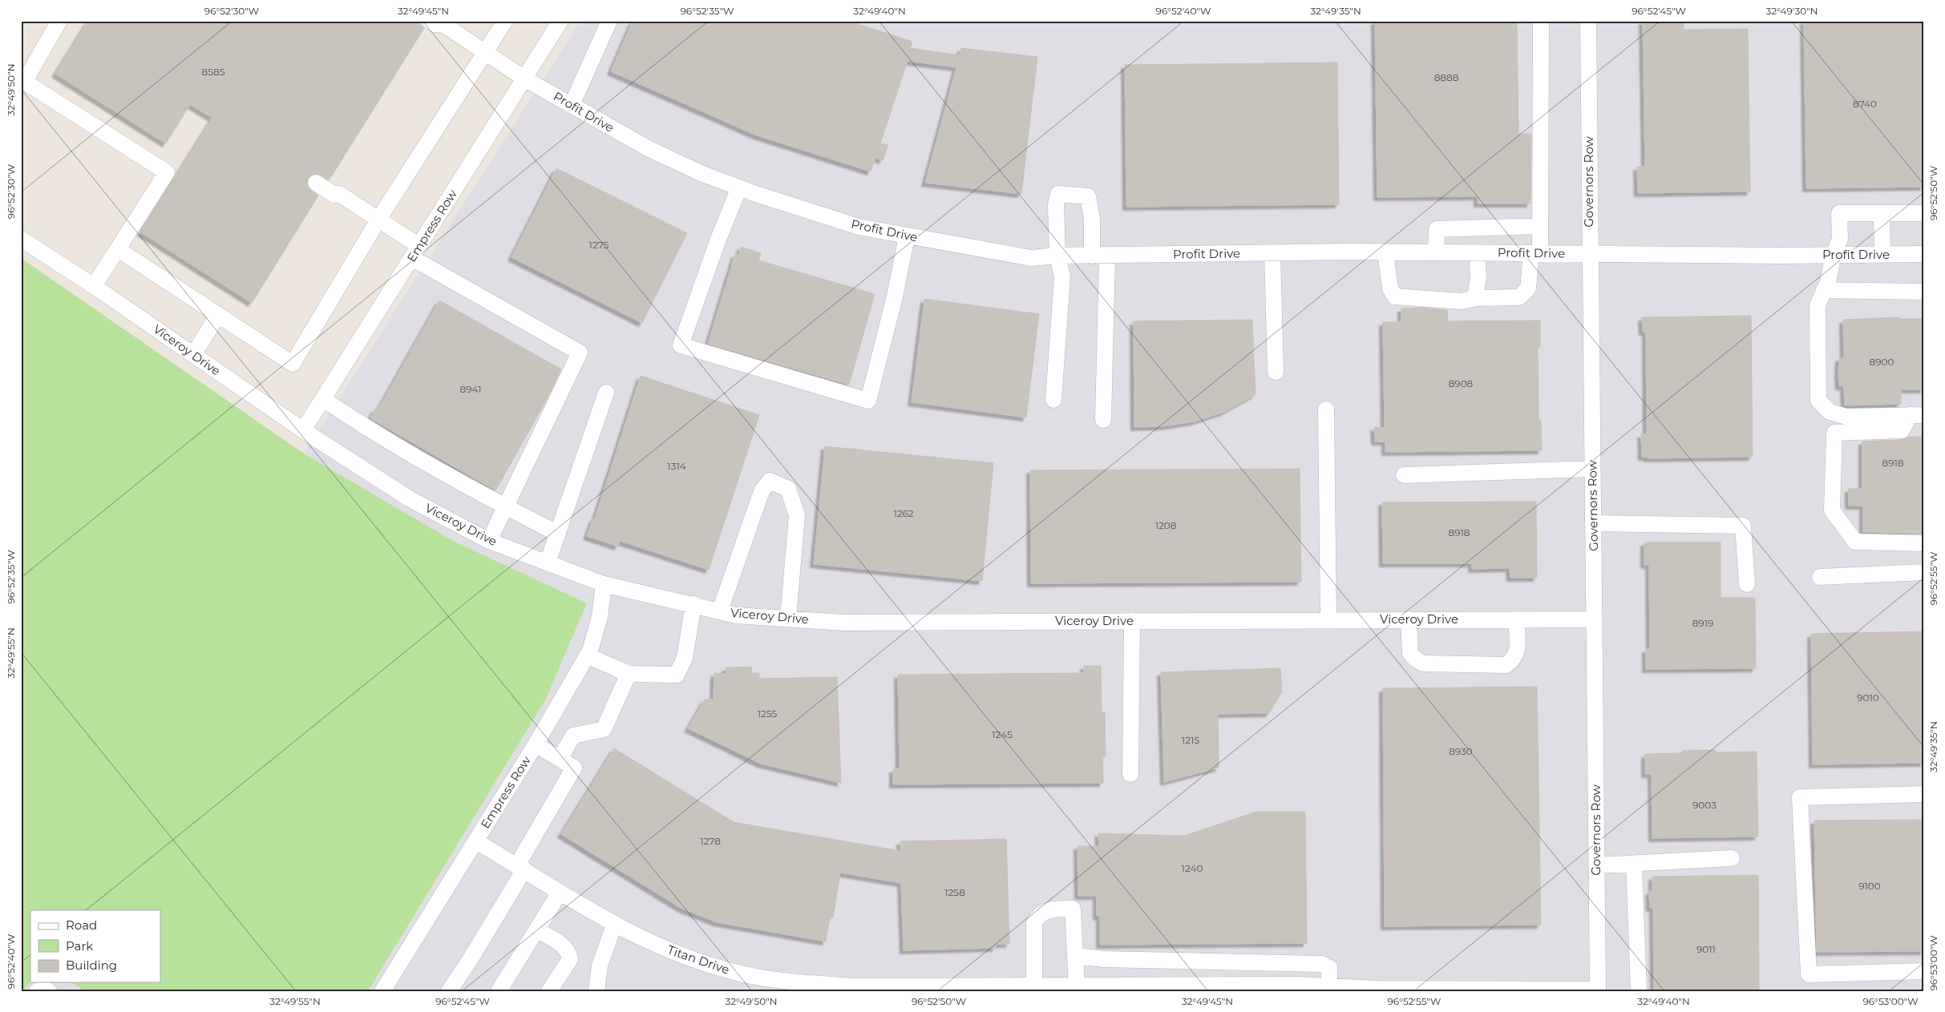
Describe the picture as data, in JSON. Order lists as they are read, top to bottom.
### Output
{
  "streets": {
    "street": [
      "Profit Drive",
      "Governors Row",
      "Empress Row",
      "Viceroy Drive",
      "Titan Drive"
    ]
  },
  "crossings": [
    ["Profit Drive", "Governors Row"],
    ["Profit Drive", "Empress Row"],
    ["Governors Row", "Viceroy Drive"],
    ["Governors Row", "Titan Drive"],
    ["Empress Row", "Viceroy Drive"],
    ["Empress Row", "Titan Drive"]
  ],
  "house_numbers": [
    "8585",
    "8888",
    "8740",
    "1275",
    "8900",
    "8908",
    "8941",
    "8918",
    "1314",
    "1262",
    "1208",
    "8918",
    "8919",
    "9010",
    "1255",
    "1245",
    "1215",
    "8930",
    "9003",
    "1278",
    "1240",
    "9100",
    "1258",
    "9011"
  ],
  "legend": ["Road", "Park", "Building"],
  "coordinates": [
    "96°52'30\"W",
    "32°49'45\"N",
    "96°52'35\"W",
    "32°49'40\"N",
    "96°52'40\"W",
    "32°49'35\"N",
    "96°52'45\"W",
    "32°49'30\"N",
    "32°49'50\"N",
    "96°52'50\"W",
    "96°52'55\"W",
    "32°49'55\"N",
    "96°53'00\"W"
  ]
}
